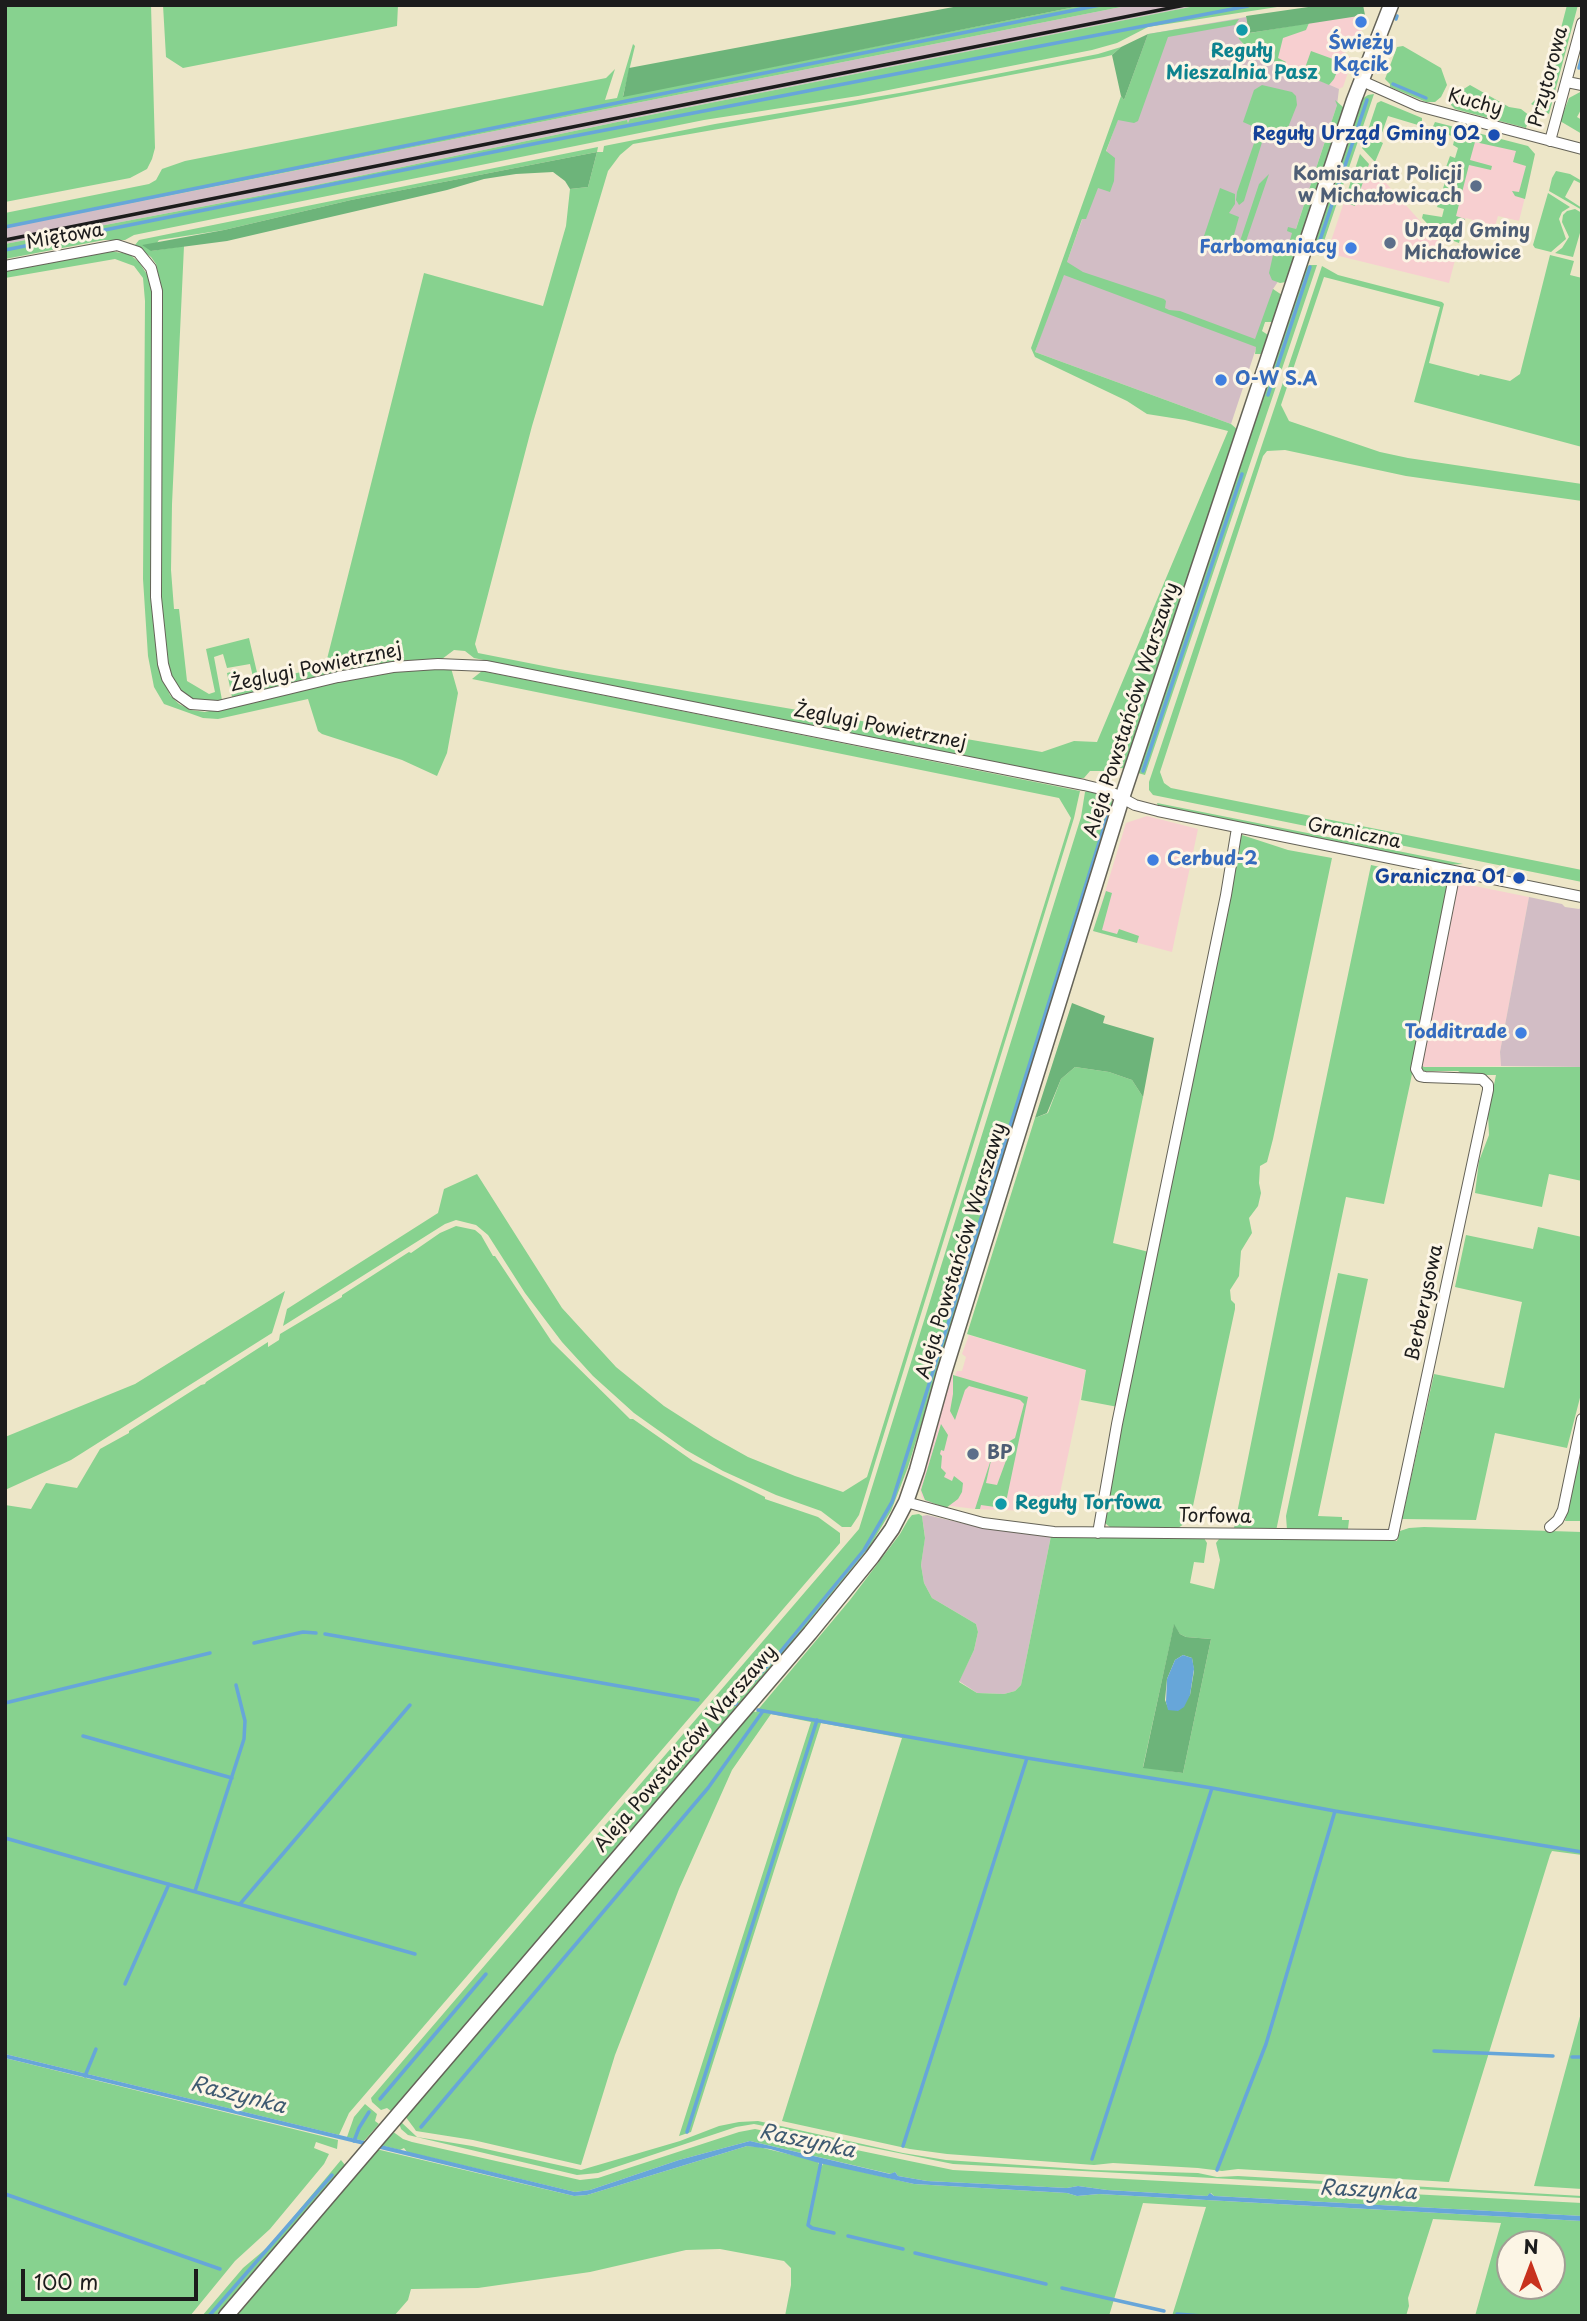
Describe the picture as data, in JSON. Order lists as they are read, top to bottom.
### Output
{
  "streets": {
    "street": [
      "Przytorowa",
      "Kuchy",
      "Miętowa",
      "Żeglugi Powietrznej",
      "Aleja Powstańców Warszawy",
      "Graniczna",
      "Berberysowa",
      "Torfowa"
    ]
  },
  "crossings": [
    ["Przytorowa", "Kuchy"],
    ["Kuchy", "Aleja Powstańców Warszawy"],
    ["Miętowa", "Żeglugi Powietrznej"],
    ["Żeglugi Powietrznej", "Aleja Powstańców Warszawy"],
    ["Żeglugi Powietrznej", "Graniczna"],
    ["Aleja Powstańców Warszawy", "Graniczna"],
    ["Aleja Powstańców Warszawy", "Torfowa"],
    ["Graniczna", "Berberysowa"],
    ["Berberysowa", "Torfowa"]
  ],
  "water": ["Raszynka"],
  "places": [
    "Świeży Kącik",
    "Reguły Mieszalnia Pasz",
    "Reguły Urząd Gminy 02",
    "Komisariat Policji w Michałowicach",
    "Urząd Gminy Michałowice",
    "Farbomaniacy",
    "O-W S.A",
    "Cerbud-2",
    "Graniczna 01",
    "Todditrade",
    "BP",
    "Reguły Torfowa"
  ],
  "scale_bar": "100 m",
  "north": "top"
}
